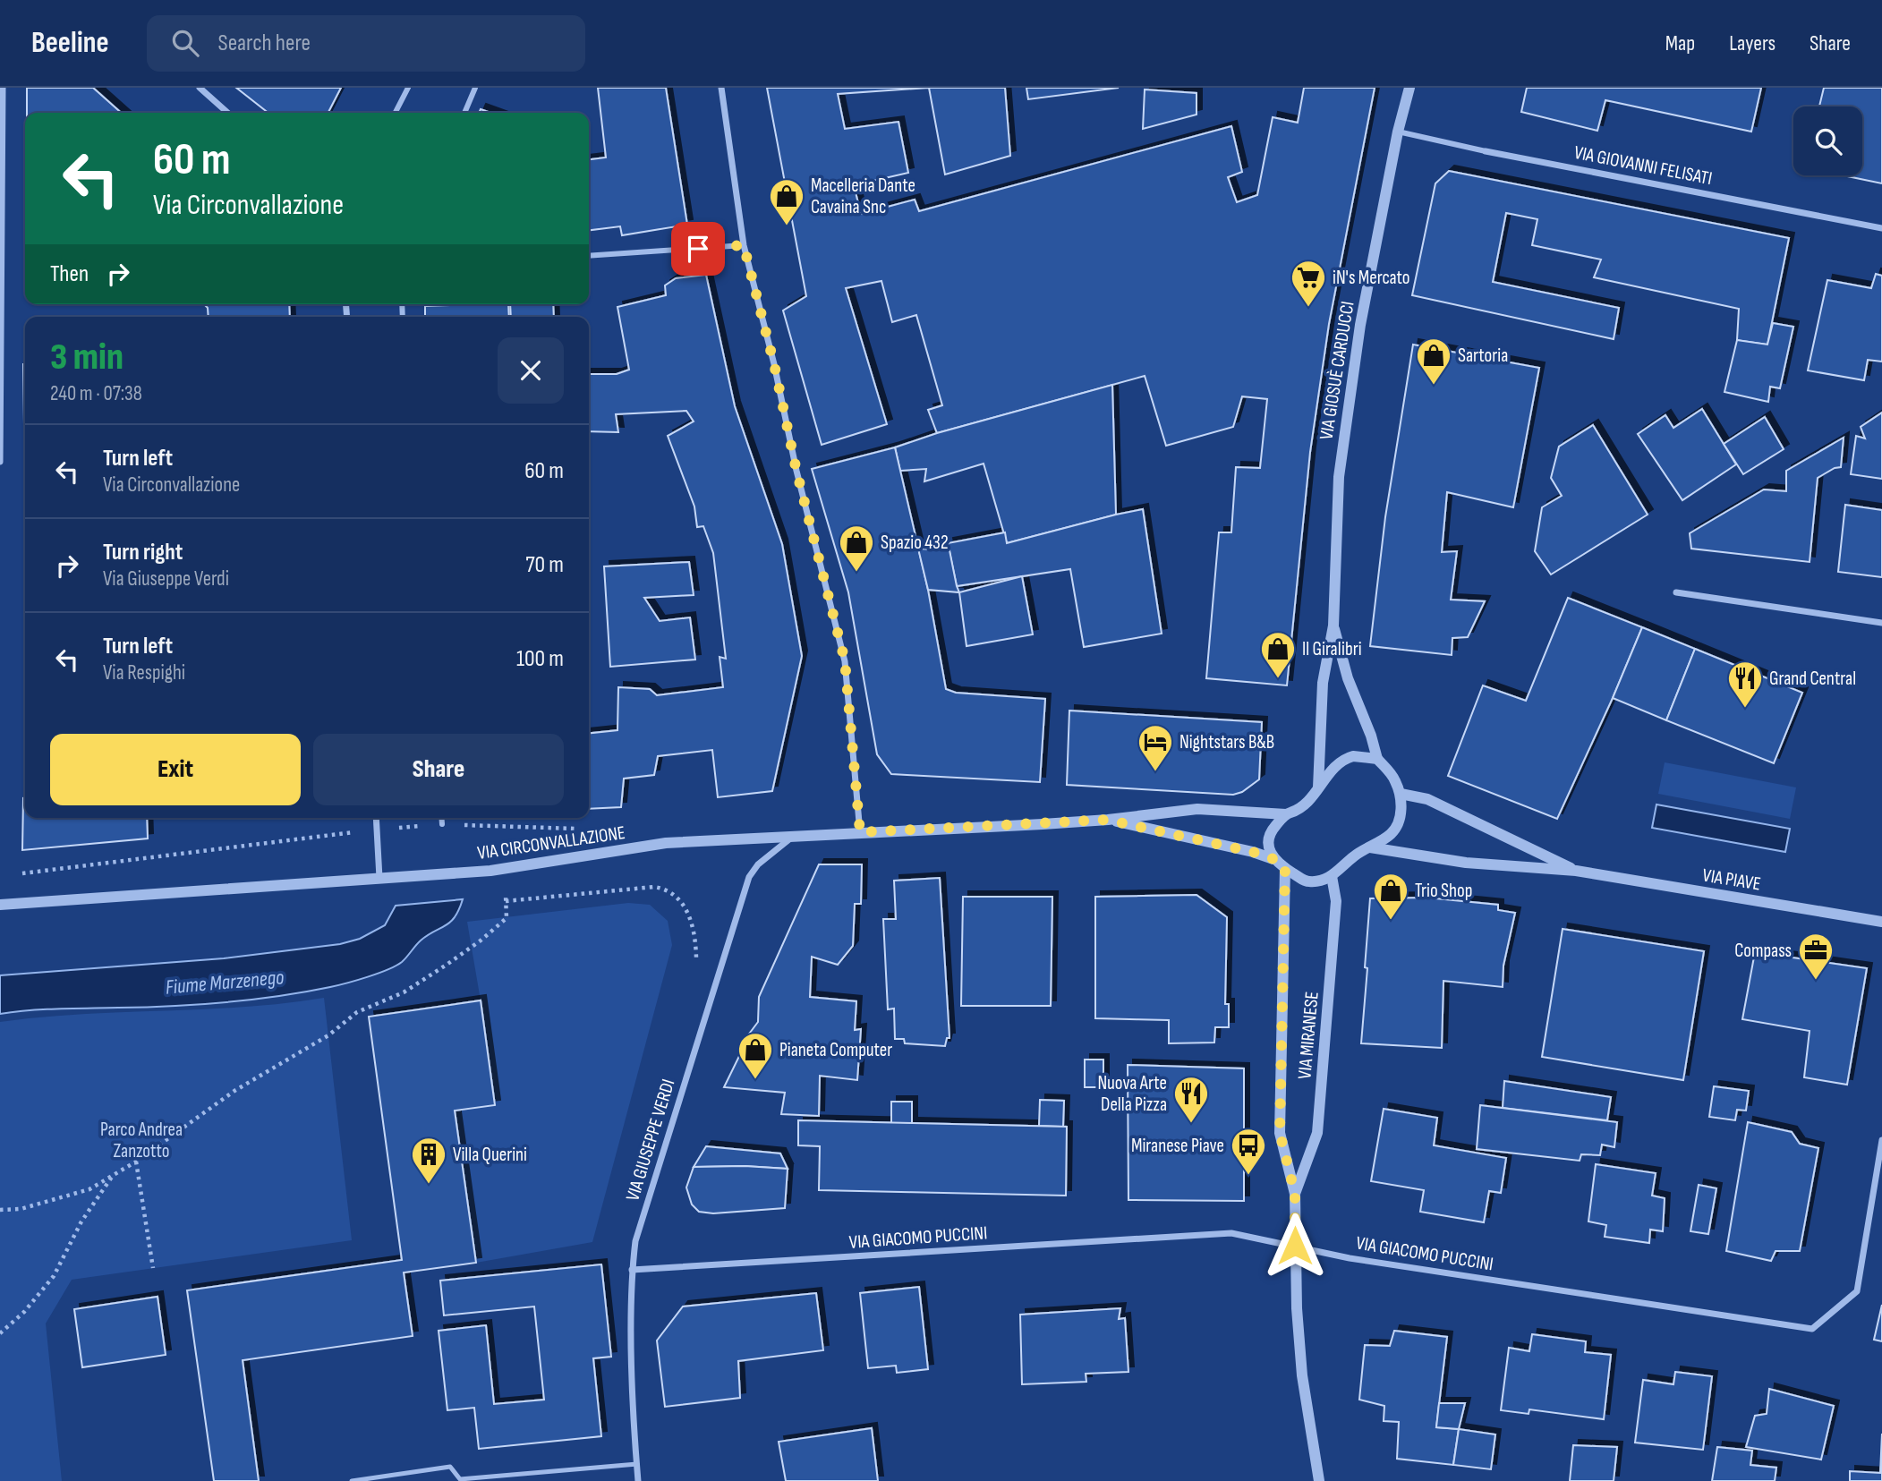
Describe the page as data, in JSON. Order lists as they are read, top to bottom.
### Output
{
  "streets": {
    "street": [
      "VIA GIOVANNI FELISATI",
      "VIA GIOSUÈ CARDUCCI",
      "VIA CIRCONVALLAZIONE",
      "VIA PIAVE",
      "VIA MIRANESE",
      "VIA GIUSEPPE VERDI",
      "VIA GIACOMO PUCCINI"
    ]
  },
  "crossings": [
    ["VIA GIOVANNI FELISATI", "VIA GIOSUÈ CARDUCCI"],
    ["VIA CIRCONVALLAZIONE", "VIA GIUSEPPE VERDI"],
    ["VIA MIRANESE", "VIA GIACOMO PUCCINI"],
    ["VIA GIUSEPPE VERDI", "VIA GIACOMO PUCCINI"]
  ],
  "water": ["Fiume Marzenego"],
  "parks": ["Parco Andrea Zanzotto"],
  "places": {
    "shop": [
      "Macelleria Dante Cavaina Snc",
      "Sartoria",
      "Spazio 432",
      "Il Giralibri",
      "Trio Shop",
      "Pianeta Computer"
    ],
    "supermarket": ["iN's Mercato"],
    "restaurant": ["Grand Central", "Nuova Arte Della Pizza"],
    "hotel": ["Nightstars B&B"],
    "office": ["Compass"],
    "bus stop": ["Miranese Piave"],
    "building": ["Villa Querini"]
  },
  "page": {
    "header": "Beeline",
    "search": "Search here",
    "nav": ["Map", "Layers", "Share"],
    "turn": ["60 m", "Via Circonvallazione"],
    "then": "Then",
    "heading": ["3 min", "240 m · 07:38"],
    "list": [
      {
        "name": "Turn left",
        "note": "Via Circonvallazione",
        "value": "60 m"
      },
      {
        "name": "Turn right",
        "note": "Via Giuseppe Verdi",
        "value": "70 m"
      },
      {
        "name": "Turn left",
        "note": "Via Respighi",
        "value": "100 m"
      }
    ],
    "buttons": ["Exit", "Share"]
  }
}
